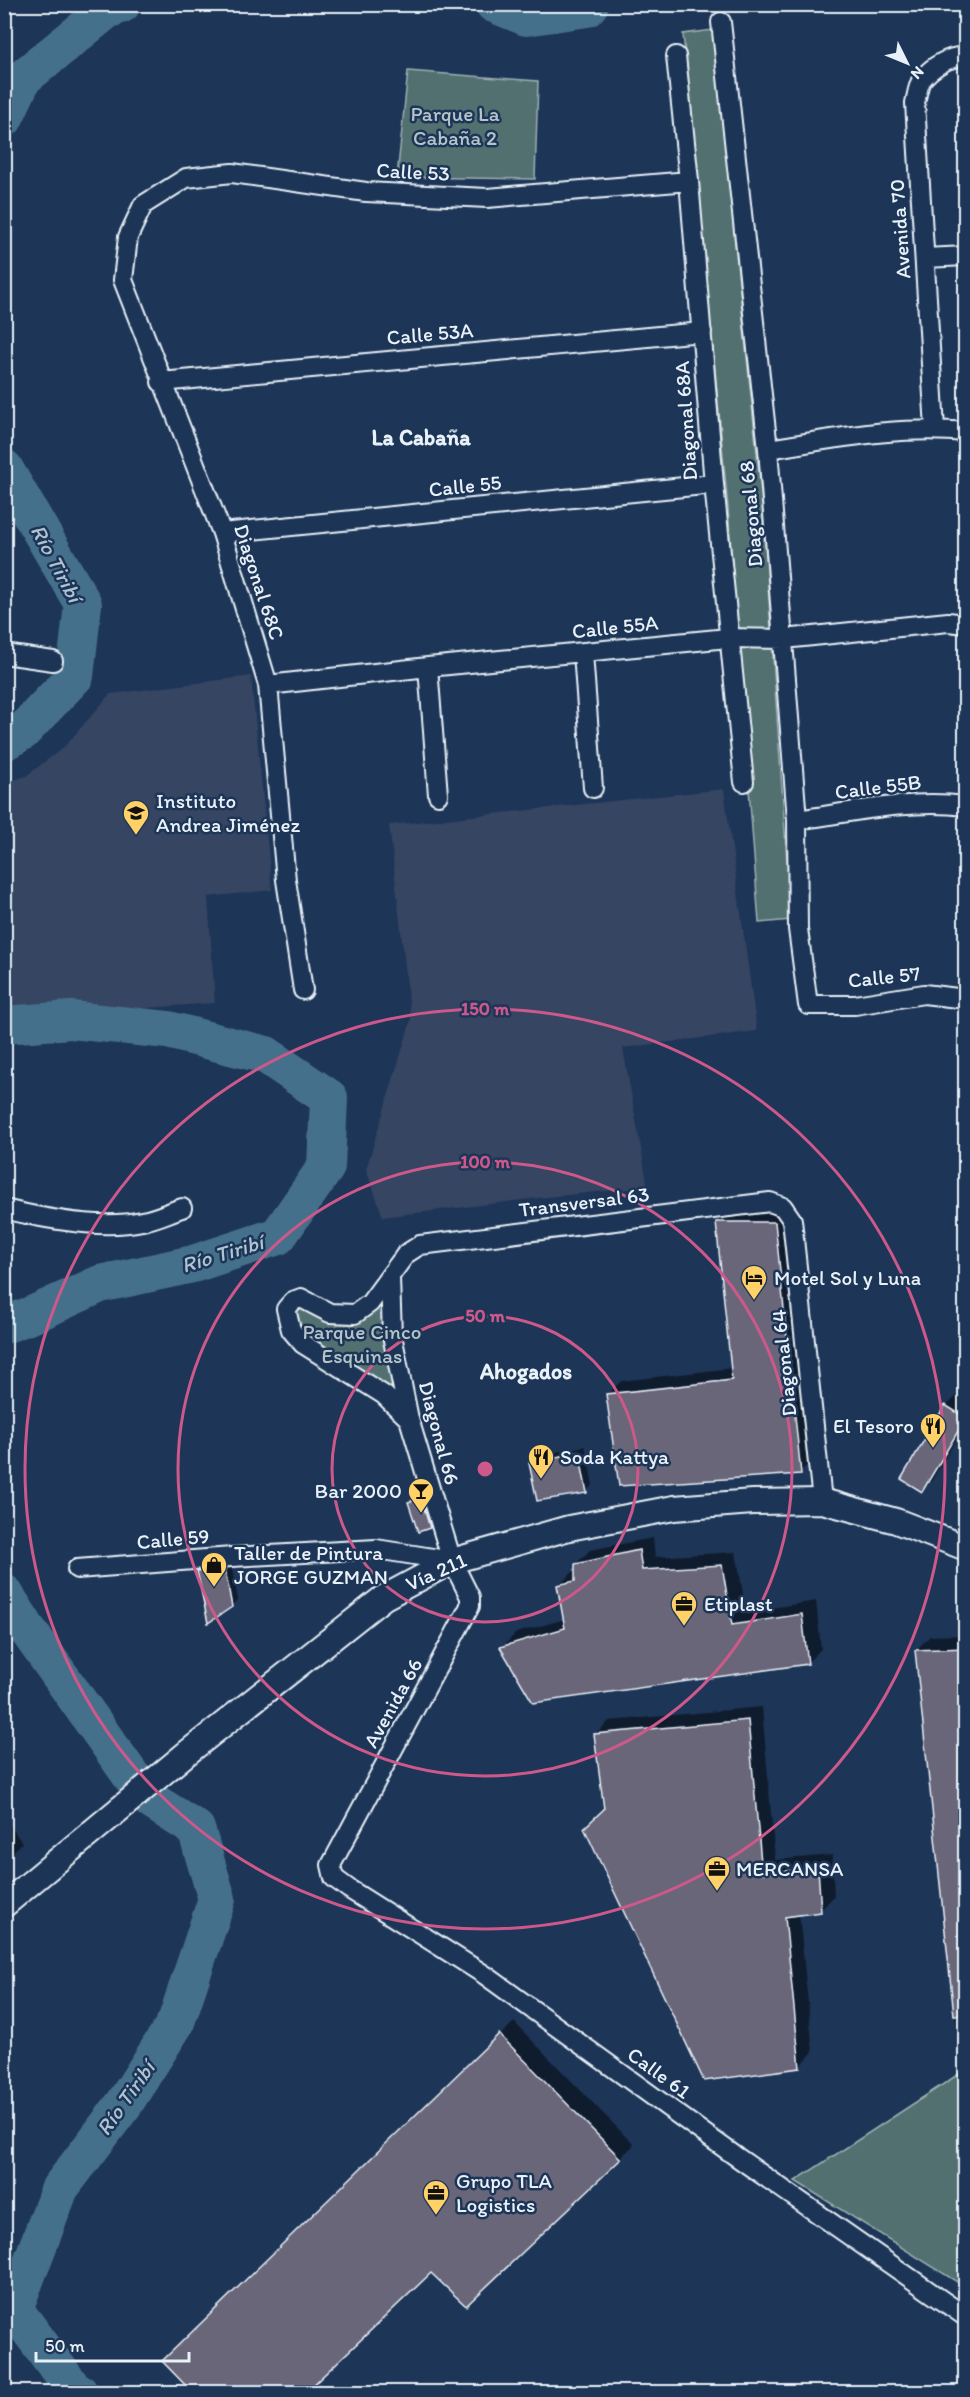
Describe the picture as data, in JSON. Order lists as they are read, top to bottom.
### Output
{
  "streets": {
    "main road": ["Vía 211"],
    "street": [
      "Calle 53",
      "Avenida 70",
      "Calle 53A",
      "Diagonal 68A",
      "Calle 55",
      "Diagonal 68",
      "Diagonal 68C",
      "Calle 55A",
      "Calle 55B",
      "Calle 57",
      "Transversal 63",
      "Diagonal 64",
      "Diagonal 66",
      "Calle 59",
      "Avenida 66",
      "Calle 61"
    ]
  },
  "crossings": [
    ["Calle 53", "Diagonal 68A"],
    ["Calle 53", "Diagonal 68C"],
    ["Calle 53A", "Diagonal 68A"],
    ["Calle 53A", "Diagonal 68C"],
    ["Diagonal 68A", "Calle 55"],
    ["Diagonal 68A", "Calle 55A"],
    ["Calle 55", "Diagonal 68C"],
    ["Diagonal 68", "Calle 55A"],
    ["Diagonal 68", "Calle 55B"],
    ["Diagonal 68", "Calle 57"],
    ["Diagonal 68C", "Calle 55A"],
    ["Transversal 63", "Diagonal 64"],
    ["Transversal 63", "Diagonal 66"],
    ["Diagonal 64", "Vía 211"],
    ["Diagonal 66", "Calle 59"],
    ["Diagonal 66", "Vía 211"],
    ["Diagonal 66", "Avenida 66"],
    ["Calle 59", "Vía 211"],
    ["Calle 59", "Avenida 66"],
    ["Vía 211", "Avenida 66"],
    ["Avenida 66", "Calle 61"]
  ],
  "districts": ["La Cabaña", "Ahogados"],
  "water": ["Río Tiribí"],
  "parks": ["Parque La Cabaña 2", "Parque Cinco Esquinas"],
  "places": {
    "school or university": ["Instituto Andrea Jiménez"],
    "hotel": ["Motel Sol y Luna"],
    "restaurant": ["El Tesoro", "Soda Kattya"],
    "bar": ["Bar 2000"],
    "shop": ["Taller de Pintura JORGE GUZMAN"],
    "office": ["Etiplast", "MERCANSA", "Grupo TLA Logistics"]
  },
  "scale_bar": "50 m",
  "north": "bottom right",
  "rings": ["150 m", "100 m", "50 m"]
}
